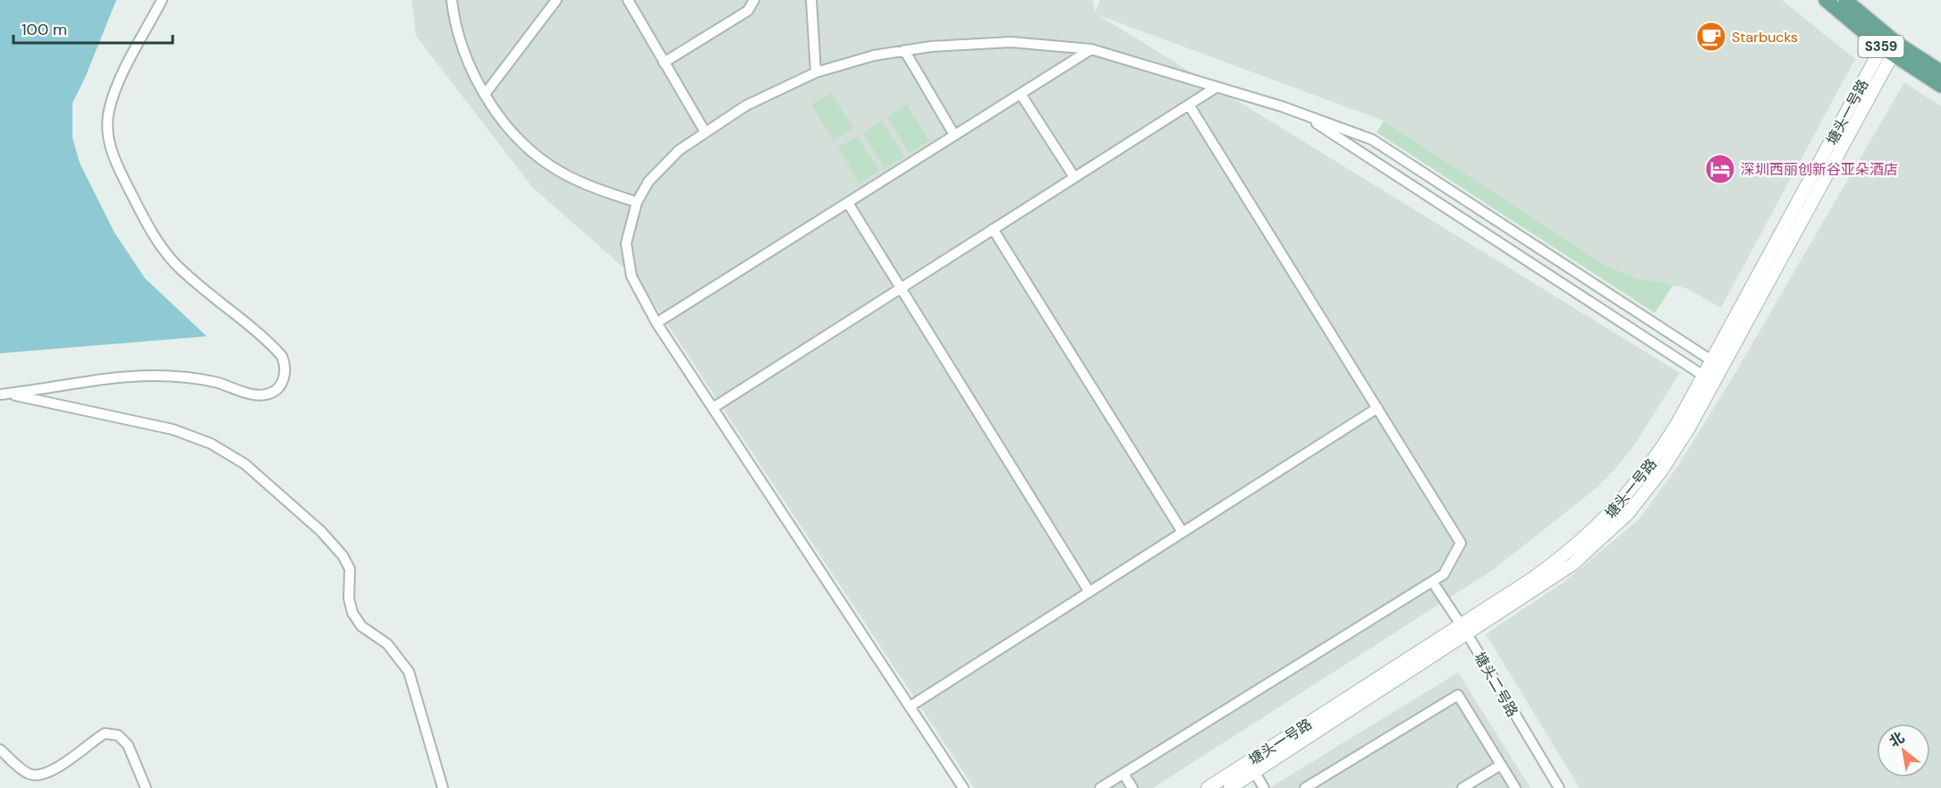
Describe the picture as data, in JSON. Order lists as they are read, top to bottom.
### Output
{
  "streets": {
    "main road": ["S359"],
    "street": ["塘头一号路", "塘头二号路"]
  },
  "crossings": [
    ["S359", "塘头一号路"],
    ["塘头一号路", "塘头二号路"]
  ],
  "places": {
    "cafe": ["Starbucks"],
    "hotel": ["深圳西丽创新谷亚朵酒店"]
  },
  "scale_bar": "100 m",
  "north": "top left"
}
